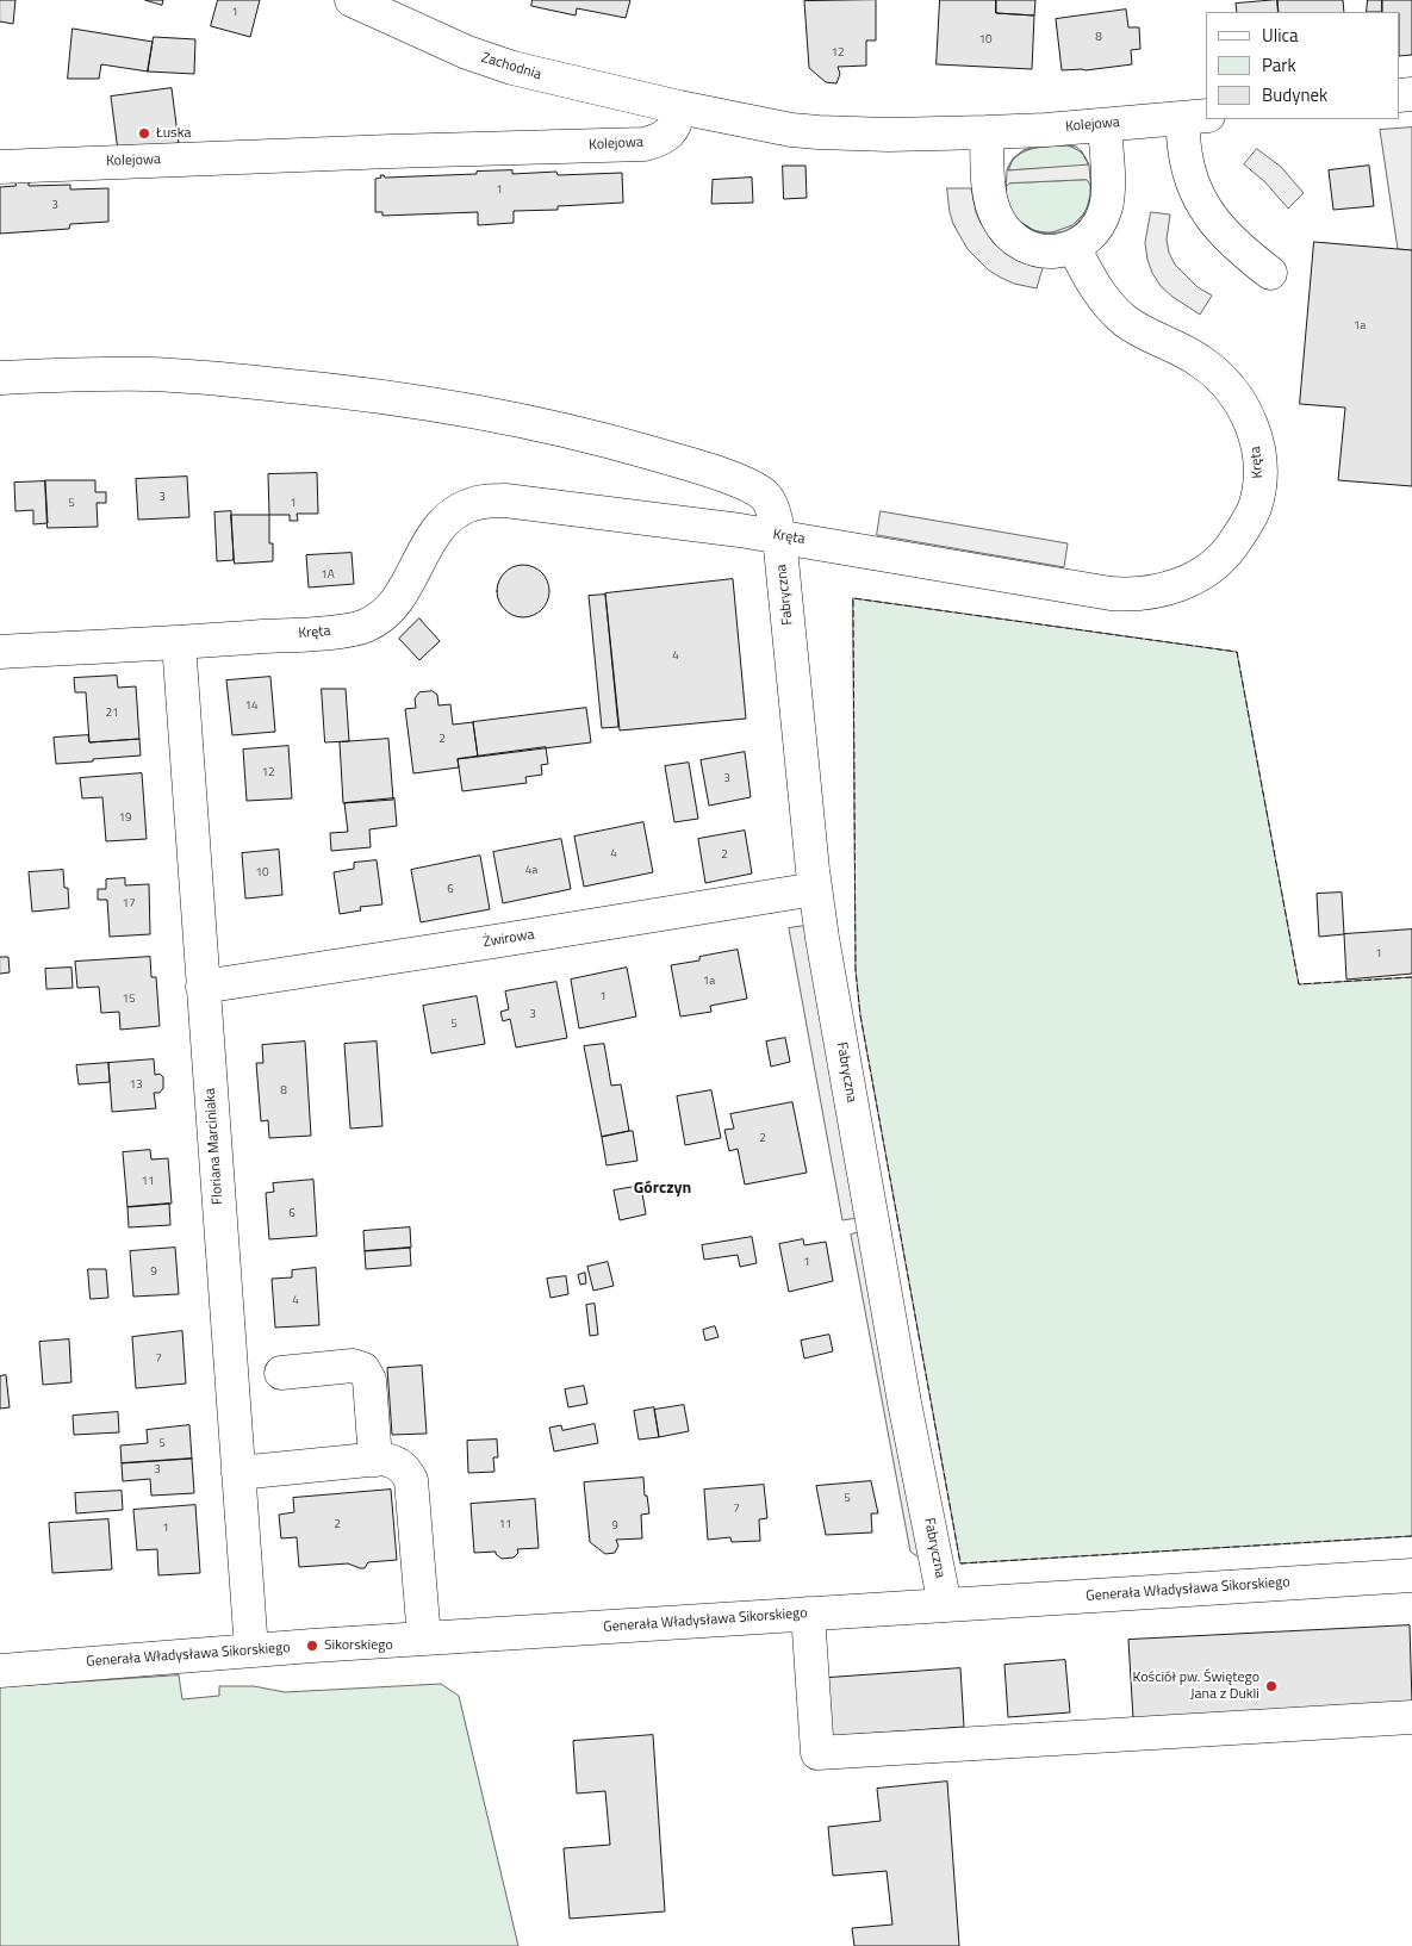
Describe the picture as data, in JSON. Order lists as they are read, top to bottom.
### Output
{
  "streets": {
    "street": [
      "Zachodnia",
      "Kolejowa",
      "Kręta",
      "Fabryczna",
      "Żwirowa",
      "Floriana Marciniaka",
      "Generała Władysława Sikorskiego"
    ]
  },
  "crossings": [
    ["Zachodnia", "Kolejowa"],
    ["Kolejowa", "Kręta"],
    ["Kręta", "Fabryczna"],
    ["Kręta", "Floriana Marciniaka"],
    ["Fabryczna", "Żwirowa"],
    ["Fabryczna", "Generała Władysława Sikorskiego"],
    ["Żwirowa", "Floriana Marciniaka"],
    ["Floriana Marciniaka", "Generała Władysława Sikorskiego"]
  ],
  "districts": ["Górczyn"],
  "places": ["Łuska", "Sikorskiego", "Kościół pw. Świętego Jana z Dukli"],
  "house_numbers": [
    "1",
    "8",
    "10",
    "12",
    "1",
    "3",
    "1a",
    "3",
    "5",
    "1",
    "1A",
    "4",
    "14",
    "21",
    "2",
    "12",
    "3",
    "19",
    "4",
    "2",
    "4a",
    "10",
    "6",
    "17",
    "1",
    "1a",
    "1",
    "15",
    "3",
    "5",
    "13",
    "8",
    "2",
    "11",
    "6",
    "1",
    "9",
    "4",
    "7",
    "5",
    "3",
    "5",
    "7",
    "2",
    "11",
    "9",
    "1"
  ],
  "legend": ["Ulica", "Park", "Budynek"]
}
